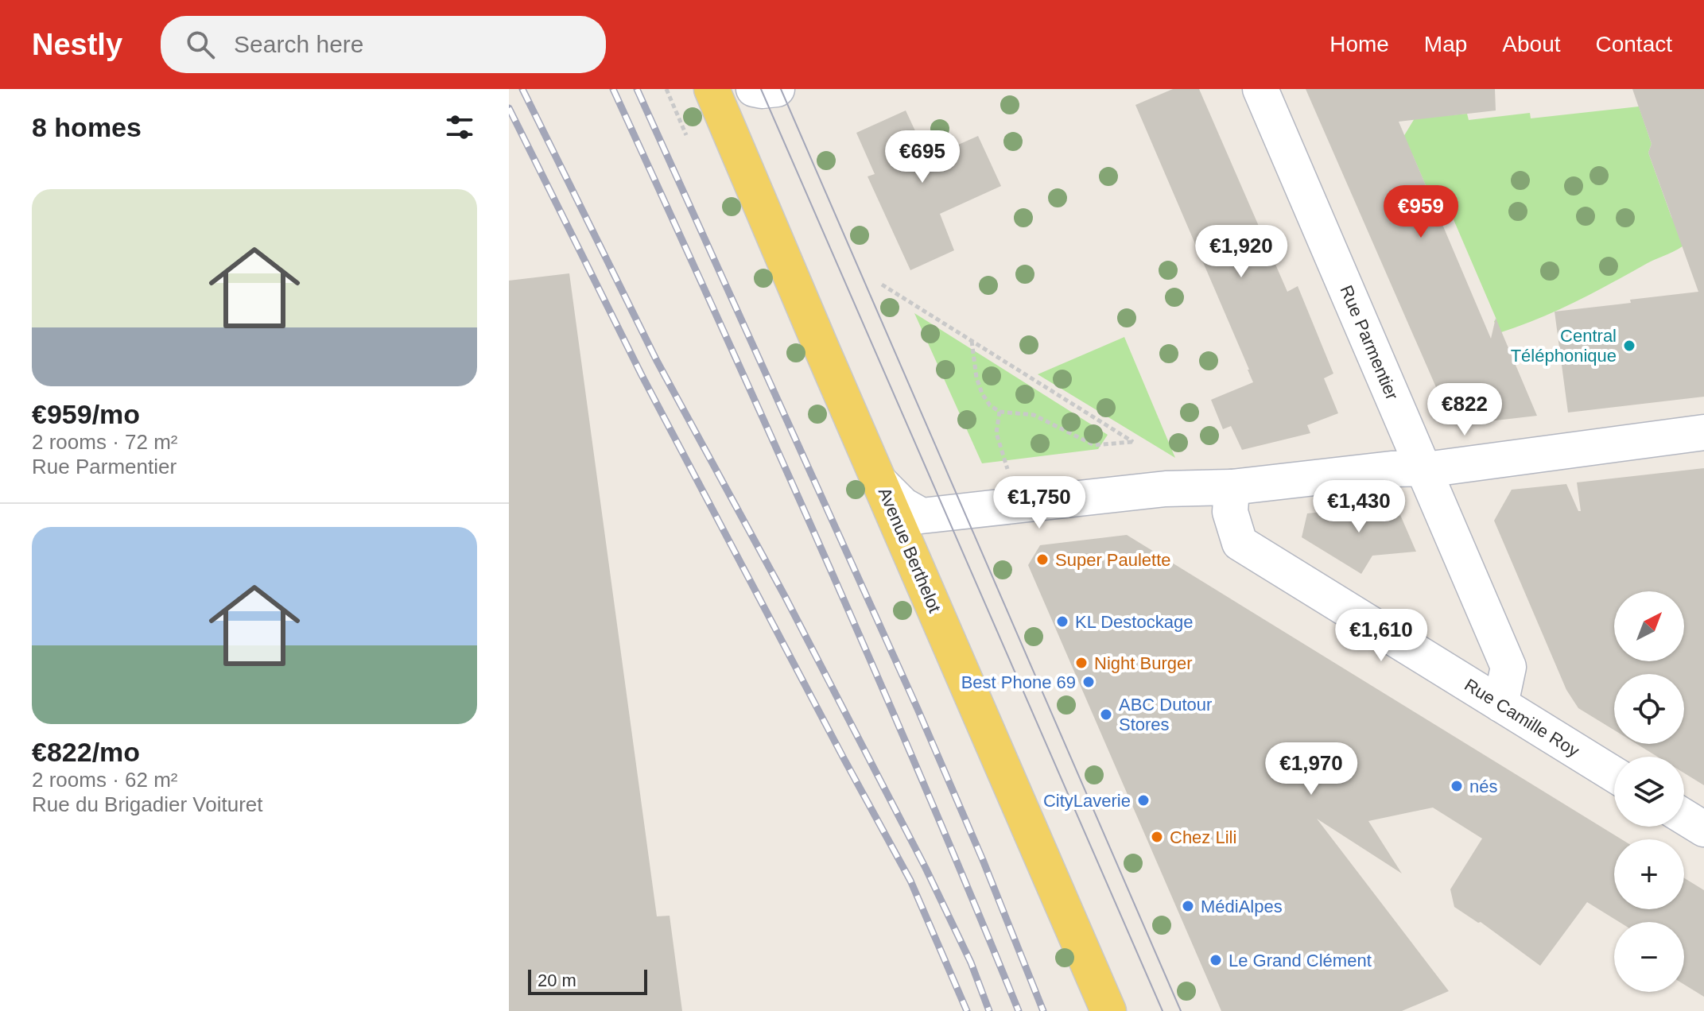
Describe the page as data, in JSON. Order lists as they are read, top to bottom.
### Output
{
  "streets": {
    "main road": ["Avenue Berthelot"],
    "street": ["Rue Parmentier", "Rue Camille Roy"]
  },
  "crossings": [
    ["Rue Parmentier", "Rue Camille Roy"]
  ],
  "places": [
    "Central Téléphonique",
    "Super Paulette",
    "KL Destockage",
    "Night Burger",
    "Best Phone 69",
    "ABC Dutour Stores",
    "nés",
    "CityLaverie",
    "Chez Lili",
    "MédiAlpes",
    "Le Grand Clément"
  ],
  "scale_bar": "20 m",
  "north": "top right",
  "page": {
    "header": "Nestly",
    "search": "Search here",
    "nav": [
      "Home",
      "Map",
      "About",
      "Contact"
    ],
    "heading": "8 homes",
    "price": [
      "€695",
      "€959",
      "€1,920",
      "€822",
      "€1,750",
      "€1,430",
      "€1,610",
      "€1,970"
    ],
    "list": [
      {
        "name": "€959/mo",
        "note": "2 rooms · 72 m² · Rue Parmentier"
      },
      {
        "name": "€822/mo",
        "note": "2 rooms · 62 m² · Rue du Brigadier Voituret"
      }
    ],
    "map_buttons": ["+", "−"],
    "scale": "20 m"
  }
}
